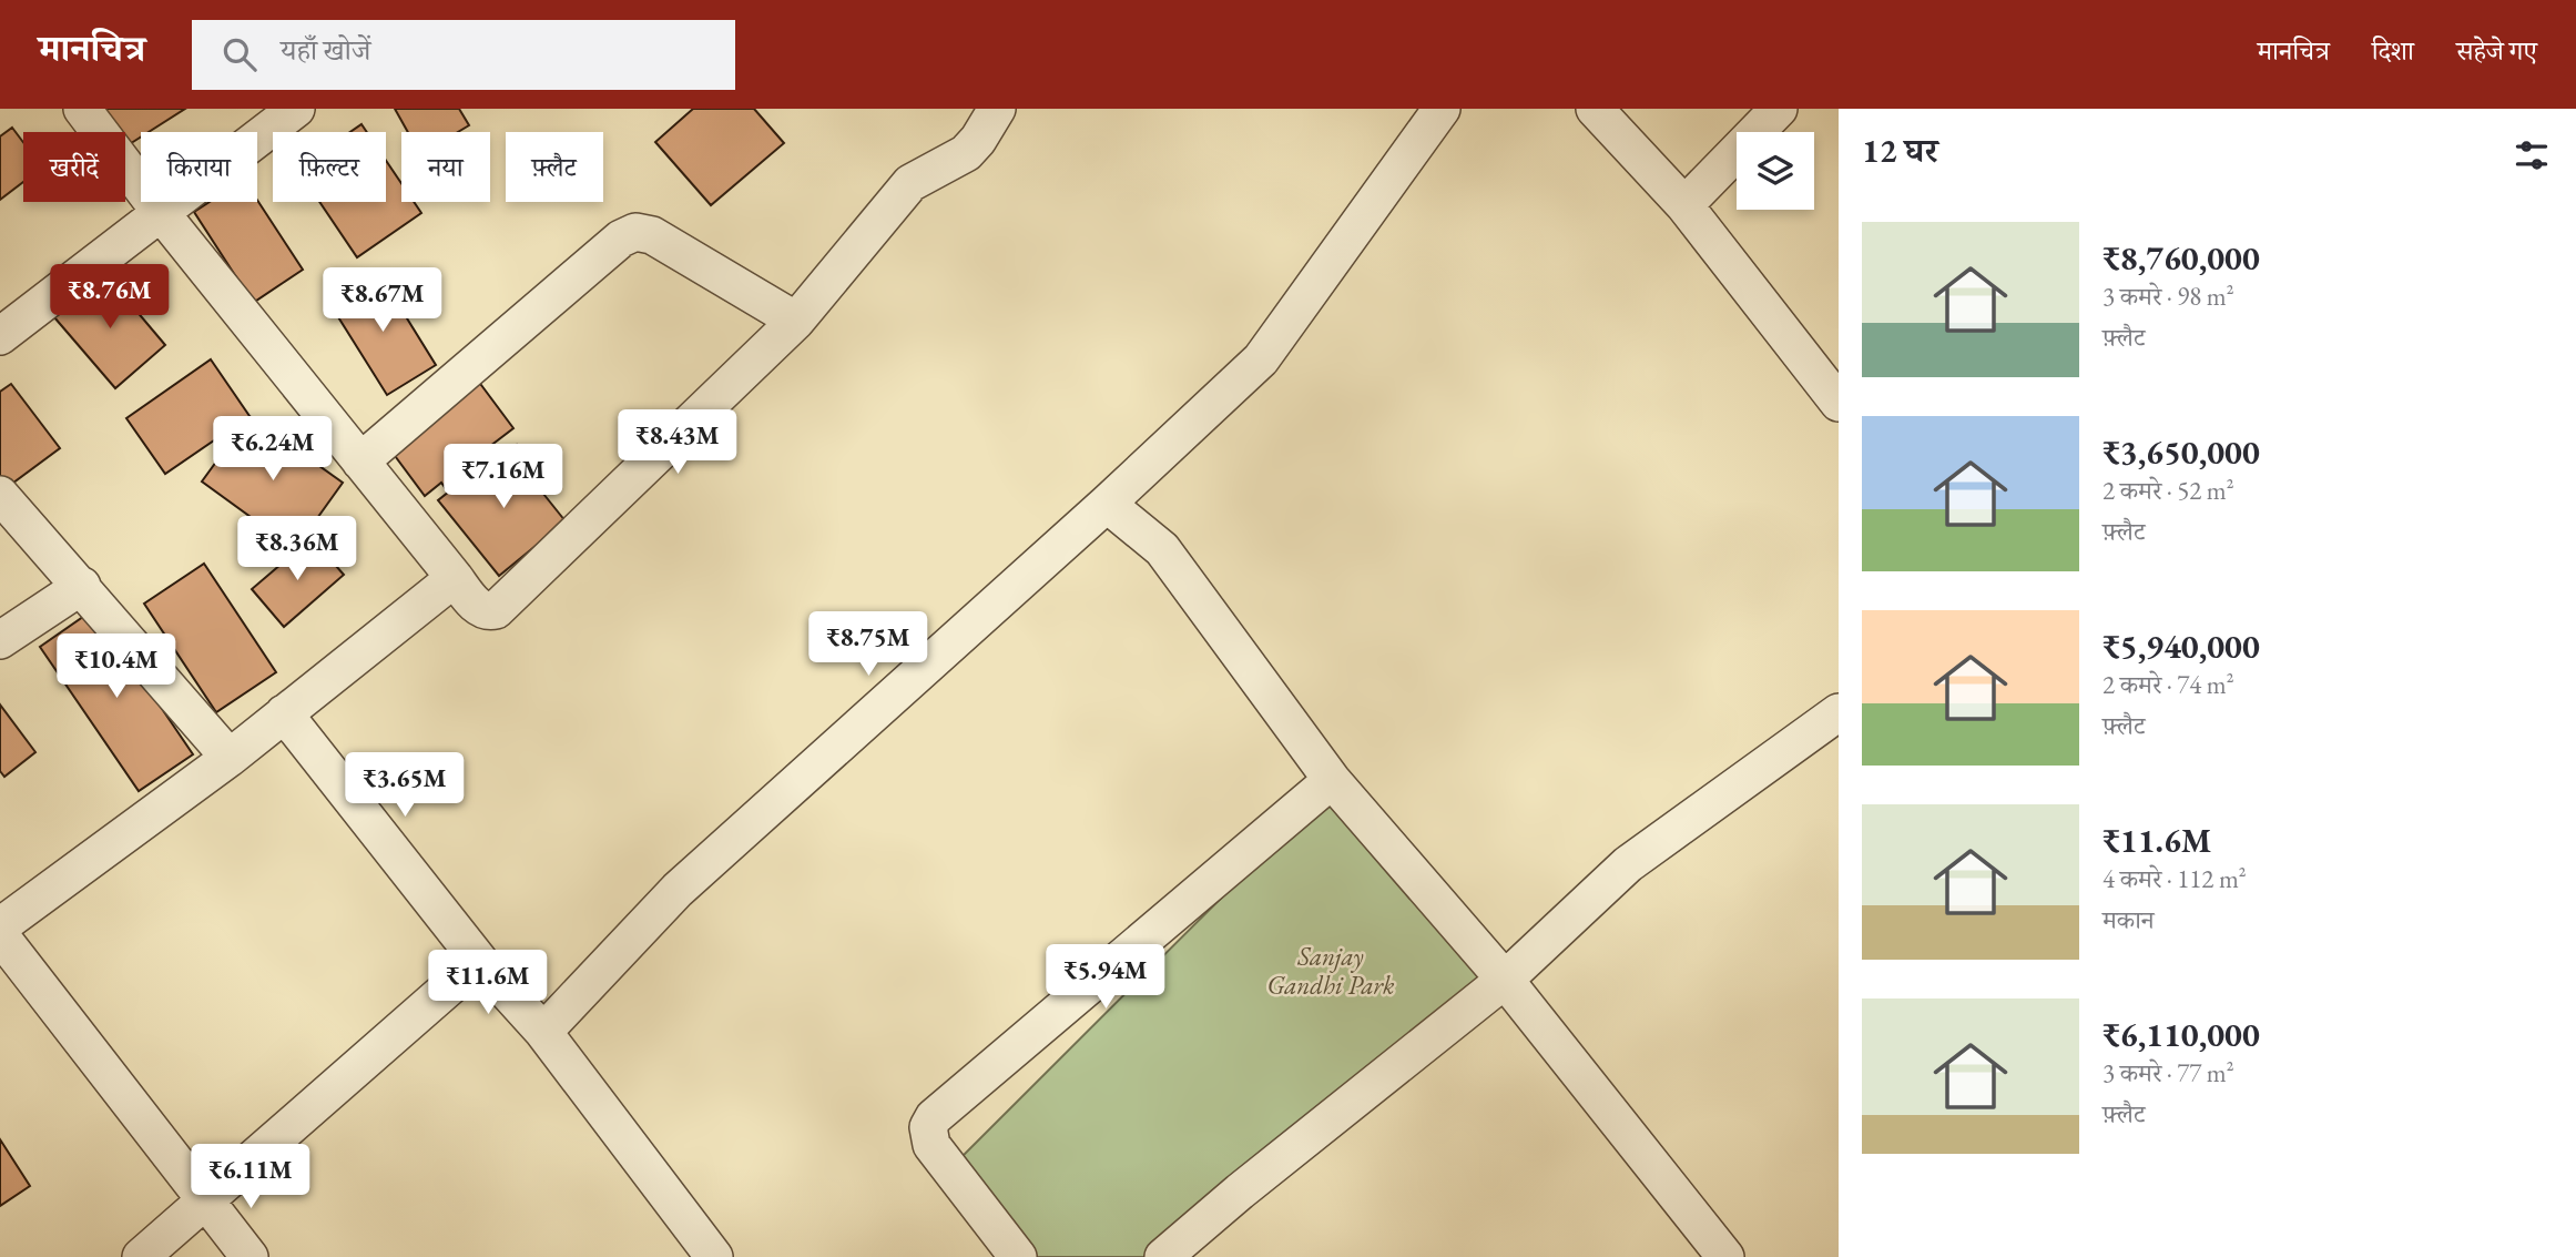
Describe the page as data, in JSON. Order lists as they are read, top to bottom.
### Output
{
  "parks": ["Sanjay Gandhi Park"],
  "page": {
    "header": "मानचित्र",
    "search": "यहाँ खोजें",
    "nav": ["मानचित्र", "दिशा", "सहेजे गए"],
    "heading": "12 घर",
    "chip": [
      "खरीदें",
      "किराया",
      "फ़िल्टर",
      "नया",
      "फ़्लैट"
    ],
    "list": [
      {
        "name": "₹8,760,000",
        "note": "3 कमरे · 98 m² · फ़्लैट"
      },
      {
        "name": "₹3,650,000",
        "note": "2 कमरे · 52 m² · फ़्लैट"
      },
      {
        "name": "₹5,940,000",
        "note": "2 कमरे · 74 m² · फ़्लैट"
      },
      {
        "name": "₹11.6M",
        "note": "4 कमरे · 112 m² · मकान"
      },
      {
        "name": "₹6,110,000",
        "note": "3 कमरे · 77 m² · फ़्लैट"
      }
    ],
    "price": [
      "₹8.76M",
      "₹8.67M",
      "₹8.43M",
      "₹6.24M",
      "₹7.16M",
      "₹8.36M",
      "₹8.75M",
      "₹10.4M",
      "₹3.65M",
      "₹5.94M",
      "₹11.6M",
      "₹6.11M"
    ]
  }
}
